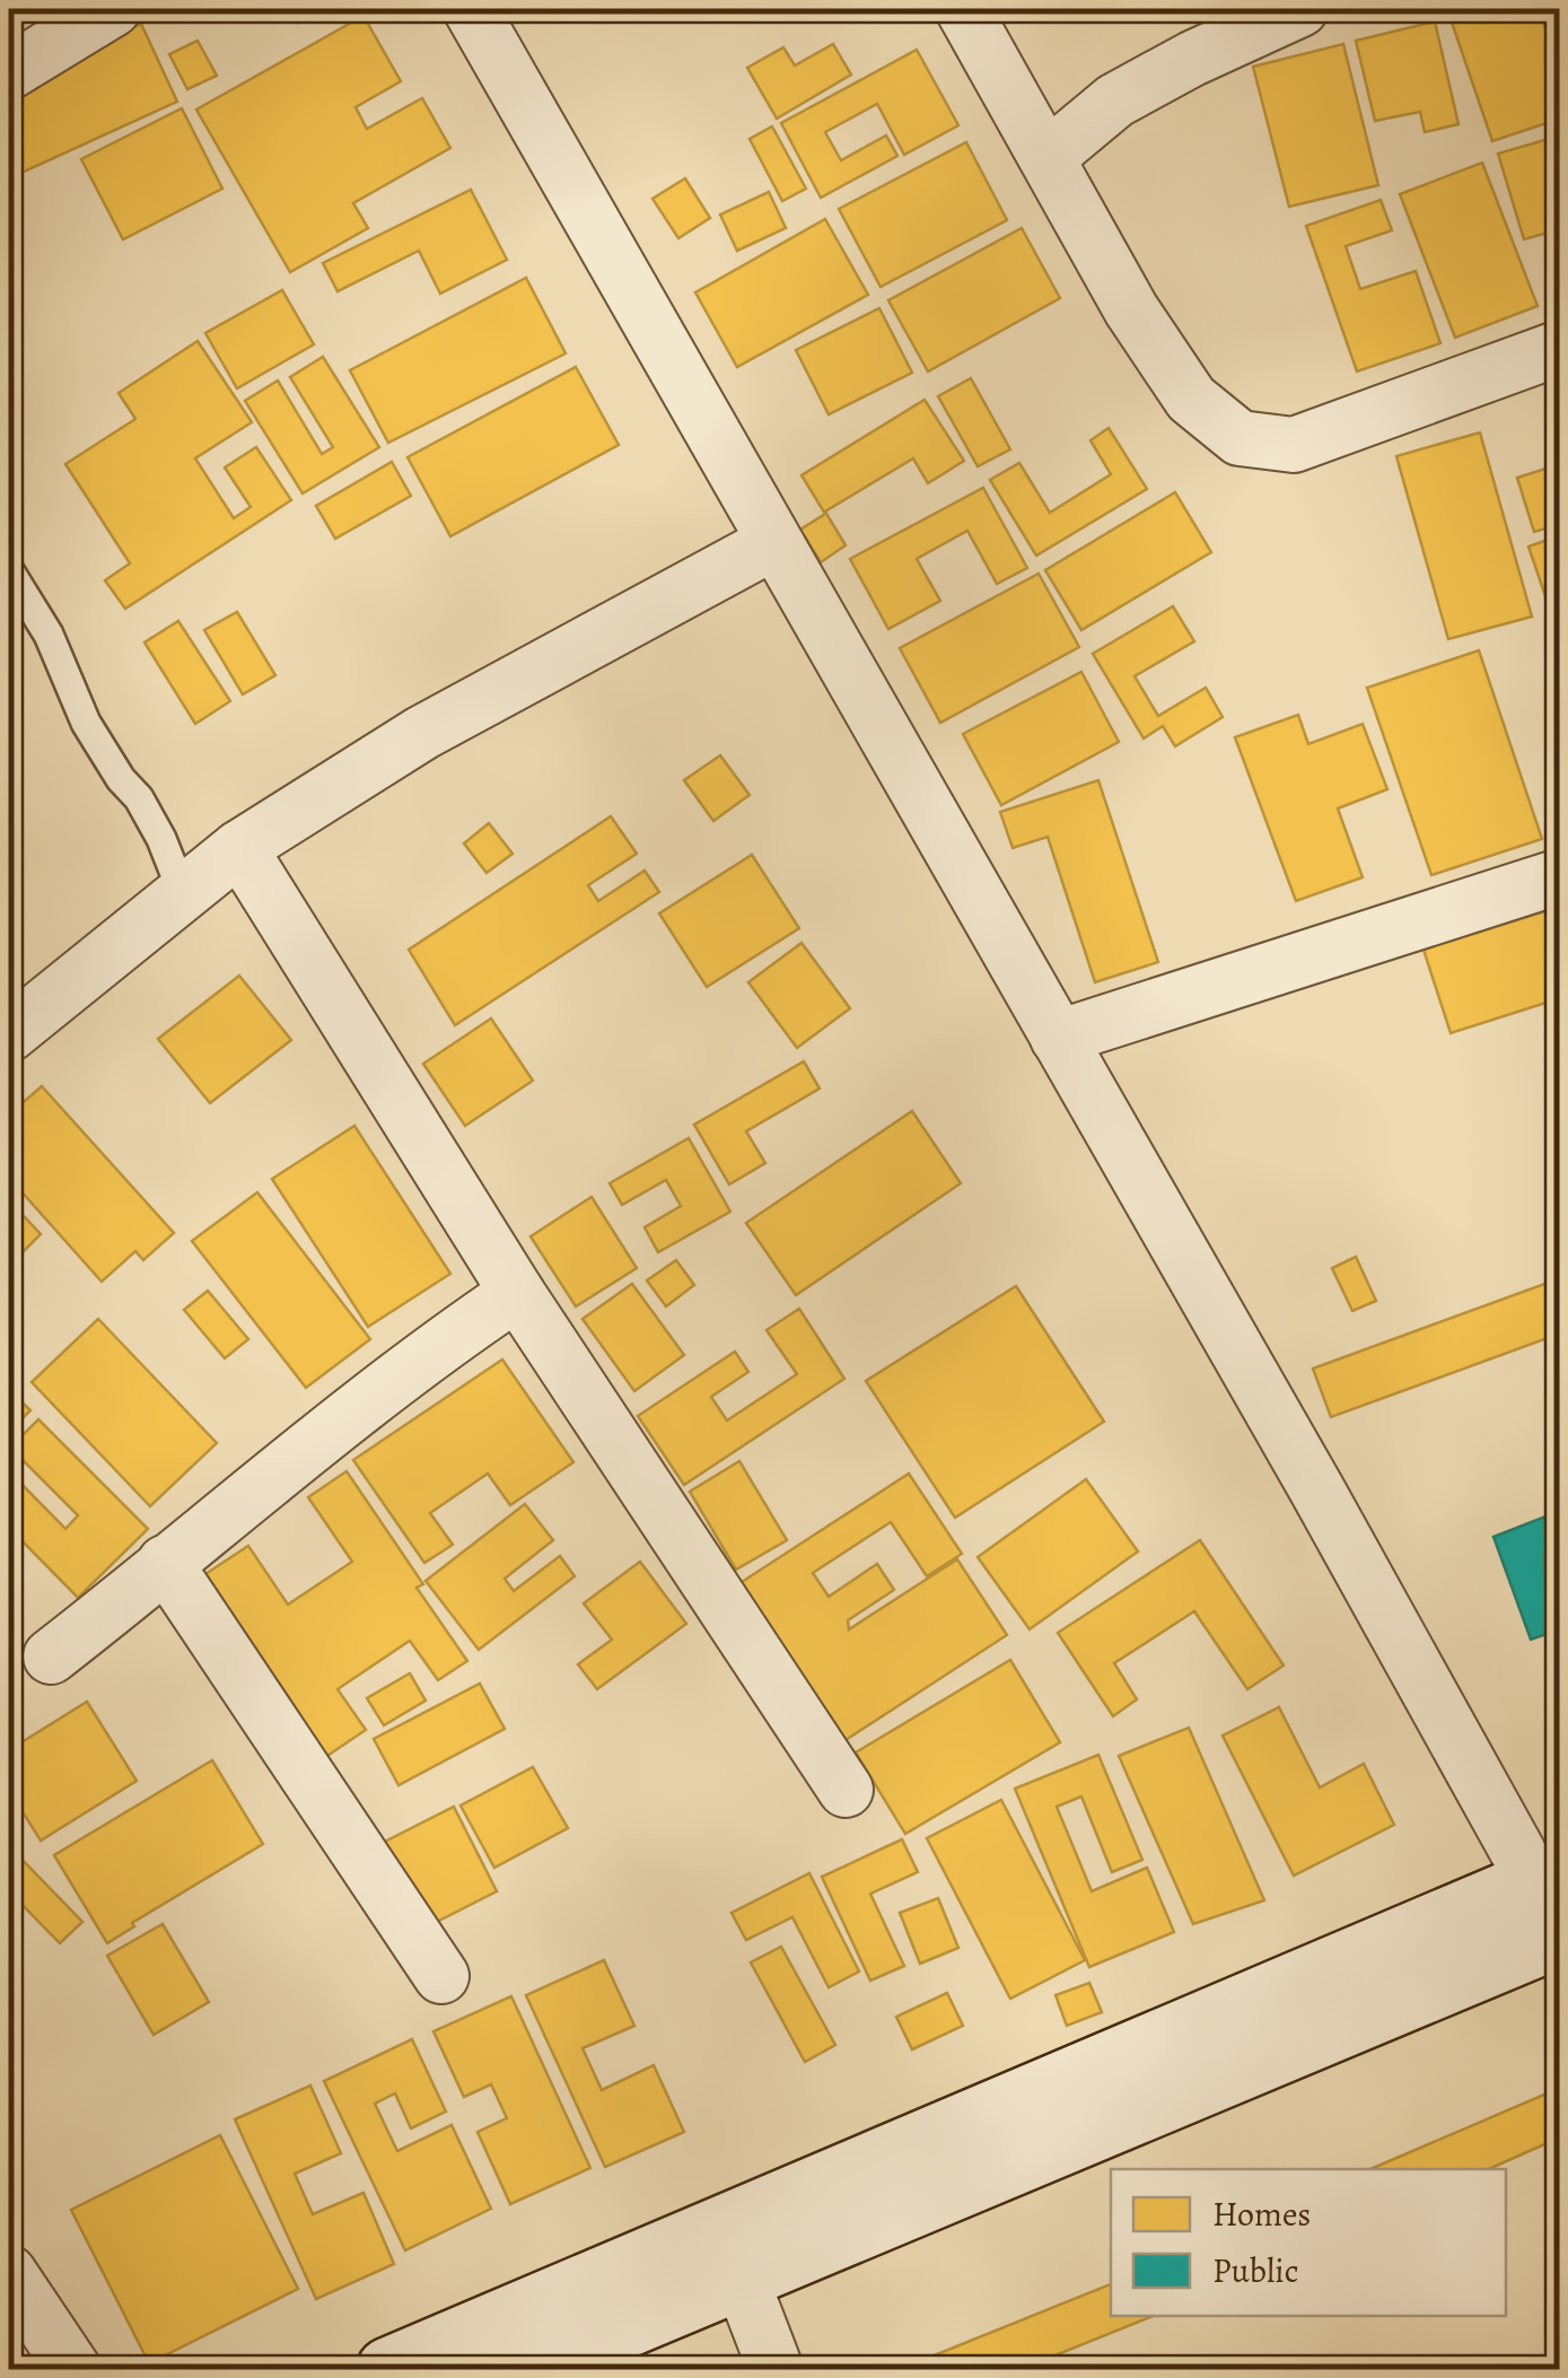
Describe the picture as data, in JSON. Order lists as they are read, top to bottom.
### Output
{
  "legend": ["Homes", "Public"]
}
